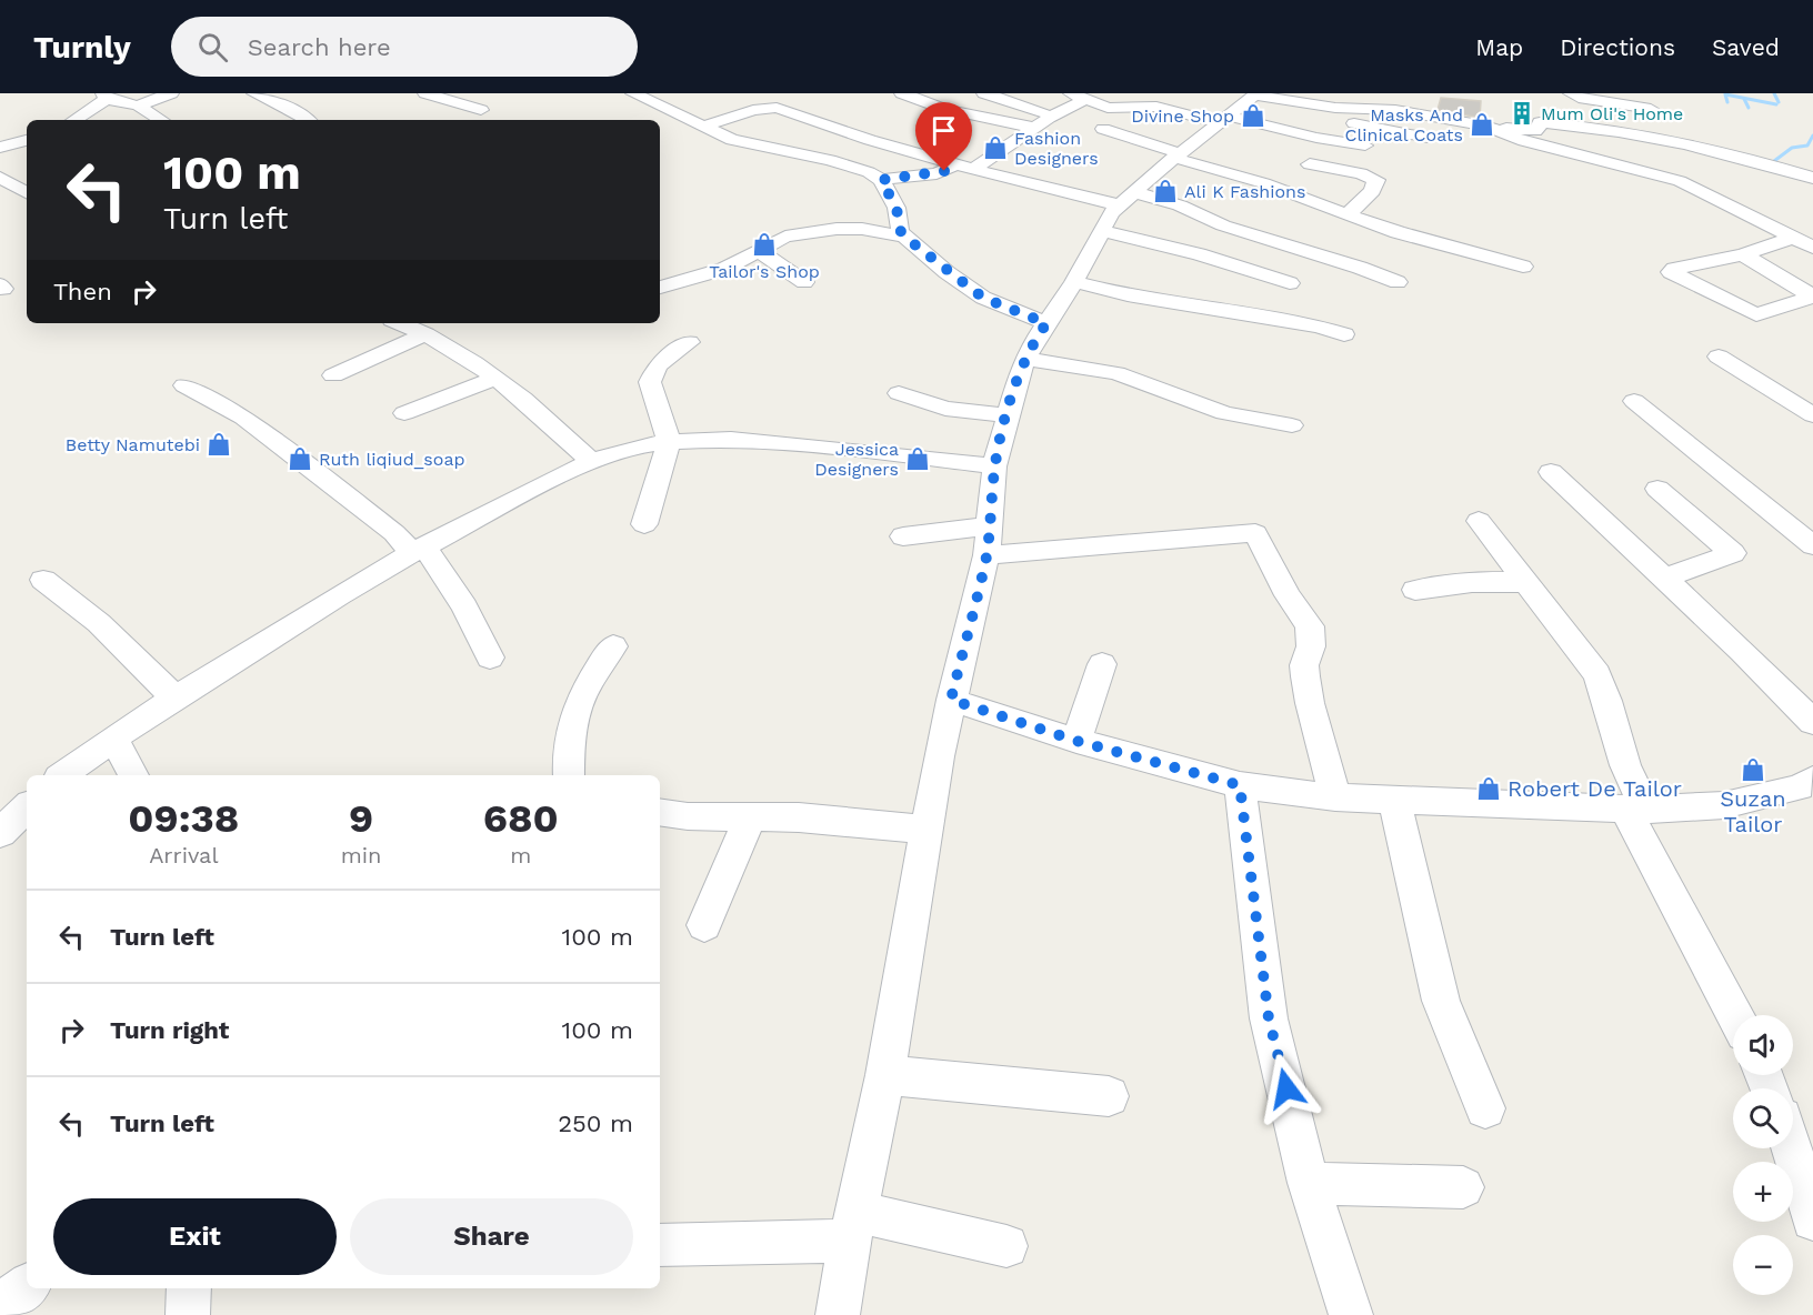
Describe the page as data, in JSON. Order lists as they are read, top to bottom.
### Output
{
  "places": {
    "building": ["Mum Oli's Home"],
    "shop": [
      "Divine Shop",
      "Masks And Clinical Coats",
      "Fashion Designers",
      "Ali K Fashions",
      "Tailor's Shop",
      "Betty Namutebi",
      "Ruth liqiud_soap",
      "Jessica Designers",
      "Suzan Tailor",
      "Robert De Tailor"
    ]
  },
  "page": {
    "header": "Turnly",
    "search": "Search here",
    "nav": ["Map", "Directions", "Saved"],
    "turn": ["100 m", "Turn left"],
    "then": "Then",
    "eta": [
      "09:38",
      "Arrival",
      "9",
      "min",
      "680",
      "m"
    ],
    "list": [
      {
        "name": "Turn left",
        "value": "100 m"
      },
      {
        "name": "Turn right",
        "value": "100 m"
      },
      {
        "name": "Turn left",
        "value": "250 m"
      }
    ],
    "map_buttons": ["+", "−"],
    "buttons": ["Exit", "Share"]
  }
}
